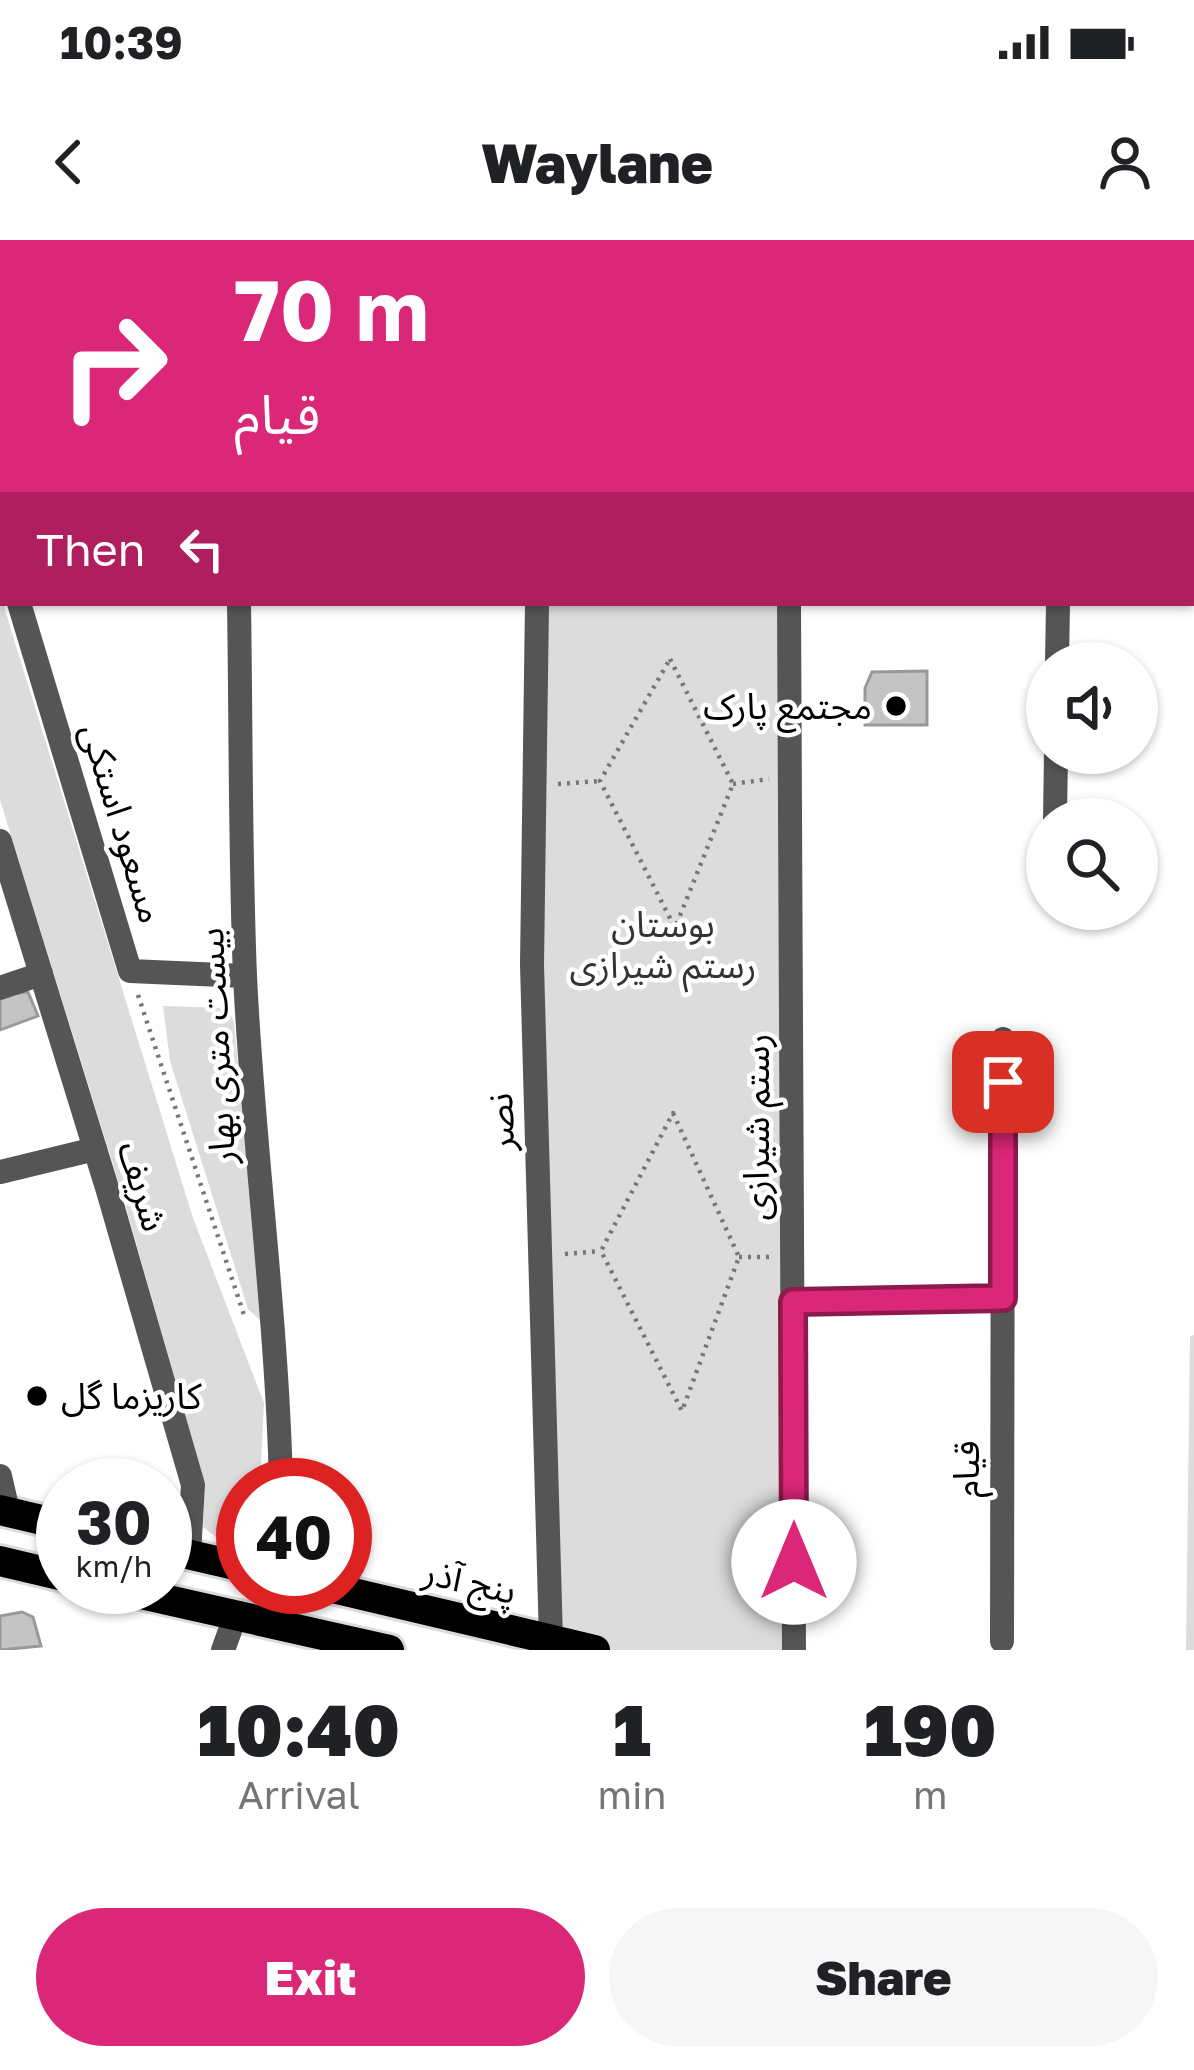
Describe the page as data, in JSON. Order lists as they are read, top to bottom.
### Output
{
  "streets": {
    "main road": ["پنج آذر"],
    "street": [
      "مسعود استکی",
      "بیست متری بهار",
      "نصر",
      "رستم شیرازی",
      "شریف",
      "قیام"
    ]
  },
  "crossings": [
    ["نصر", "پنج آذر"]
  ],
  "parks": ["بوستان رستم شیرازی"],
  "places": ["مجتمع پارک", "کاریزما گل"],
  "page": {
    "status": "10:39",
    "header": "Waylane",
    "turn": ["70 m", "قیام"],
    "then": "Then",
    "speed": "30 km/h",
    "limit": "40",
    "eta": [
      "10:40",
      "Arrival",
      "1",
      "min",
      "190",
      "m"
    ],
    "buttons": ["Exit", "Share"]
  }
}
